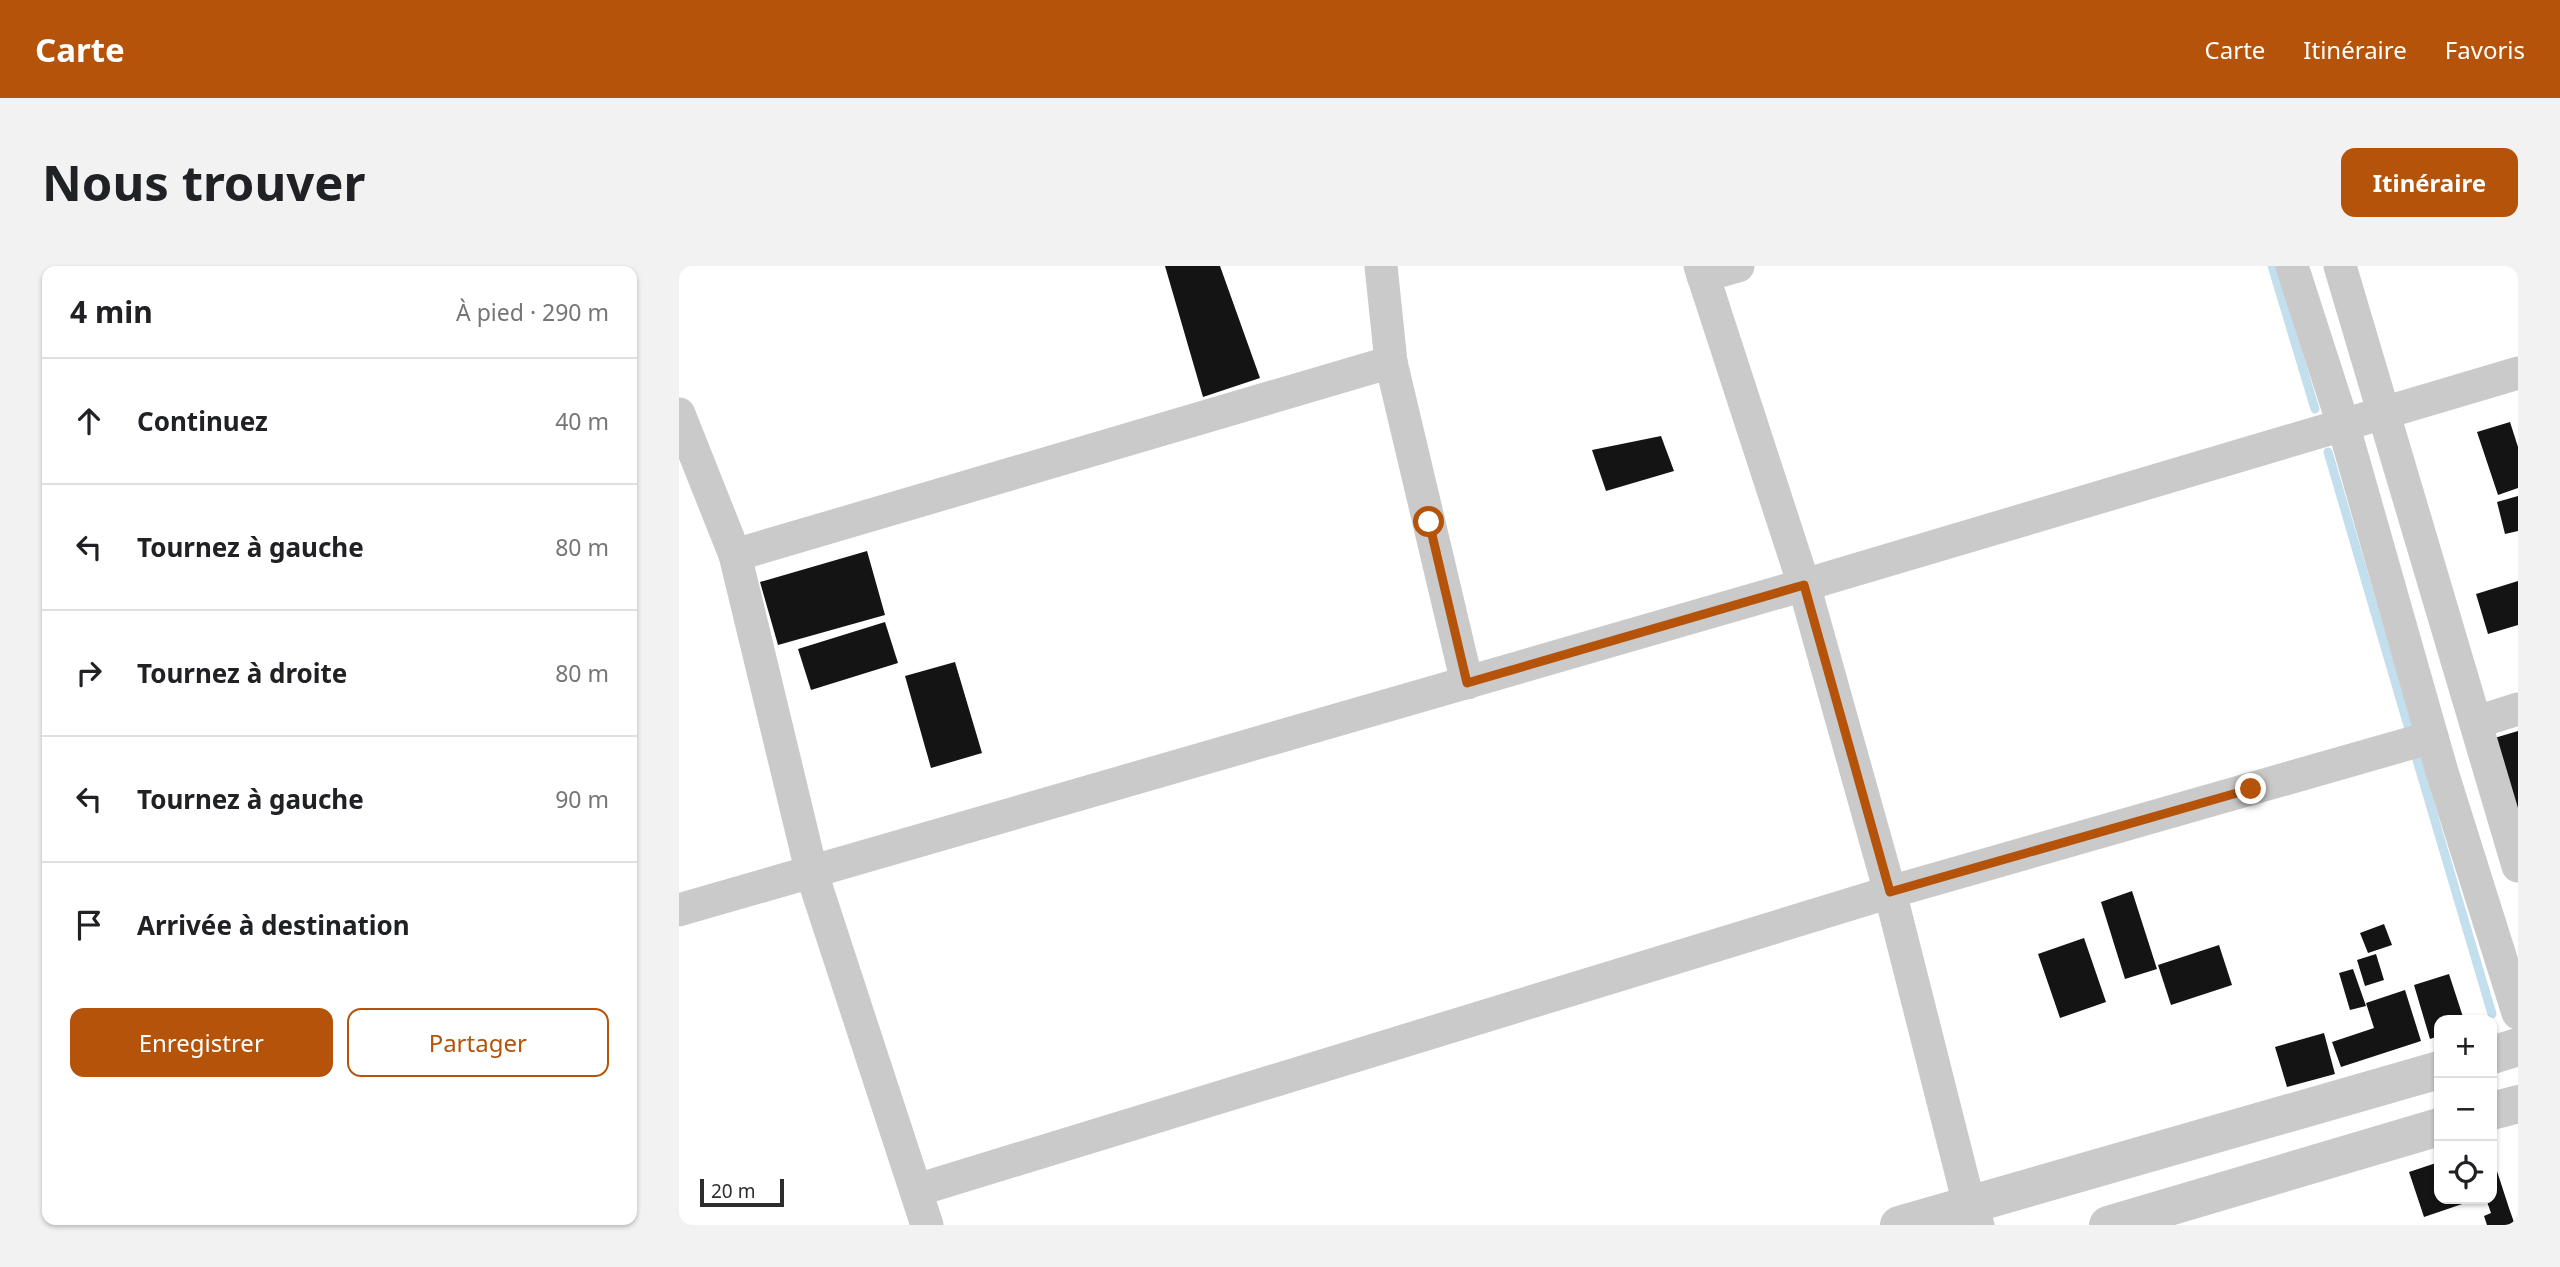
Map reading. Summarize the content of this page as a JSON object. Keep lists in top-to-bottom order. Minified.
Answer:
{"scale_bar":"20 m","page":{"header":"Carte","nav":["Carte","Itinéraire","Favoris"],"buttons":["Itinéraire",["Enregistrer","Partager"]],"title":"Nous trouver","heading":["4 min","À pied · 290 m"],"list":[["Continuez","40 m"],["Tournez à gauche","80 m"],["Tournez à droite","80 m"],["Tournez à gauche","90 m"],"Arrivée à destination"],"map_buttons":["+","−"],"scale":"20 m"}}
